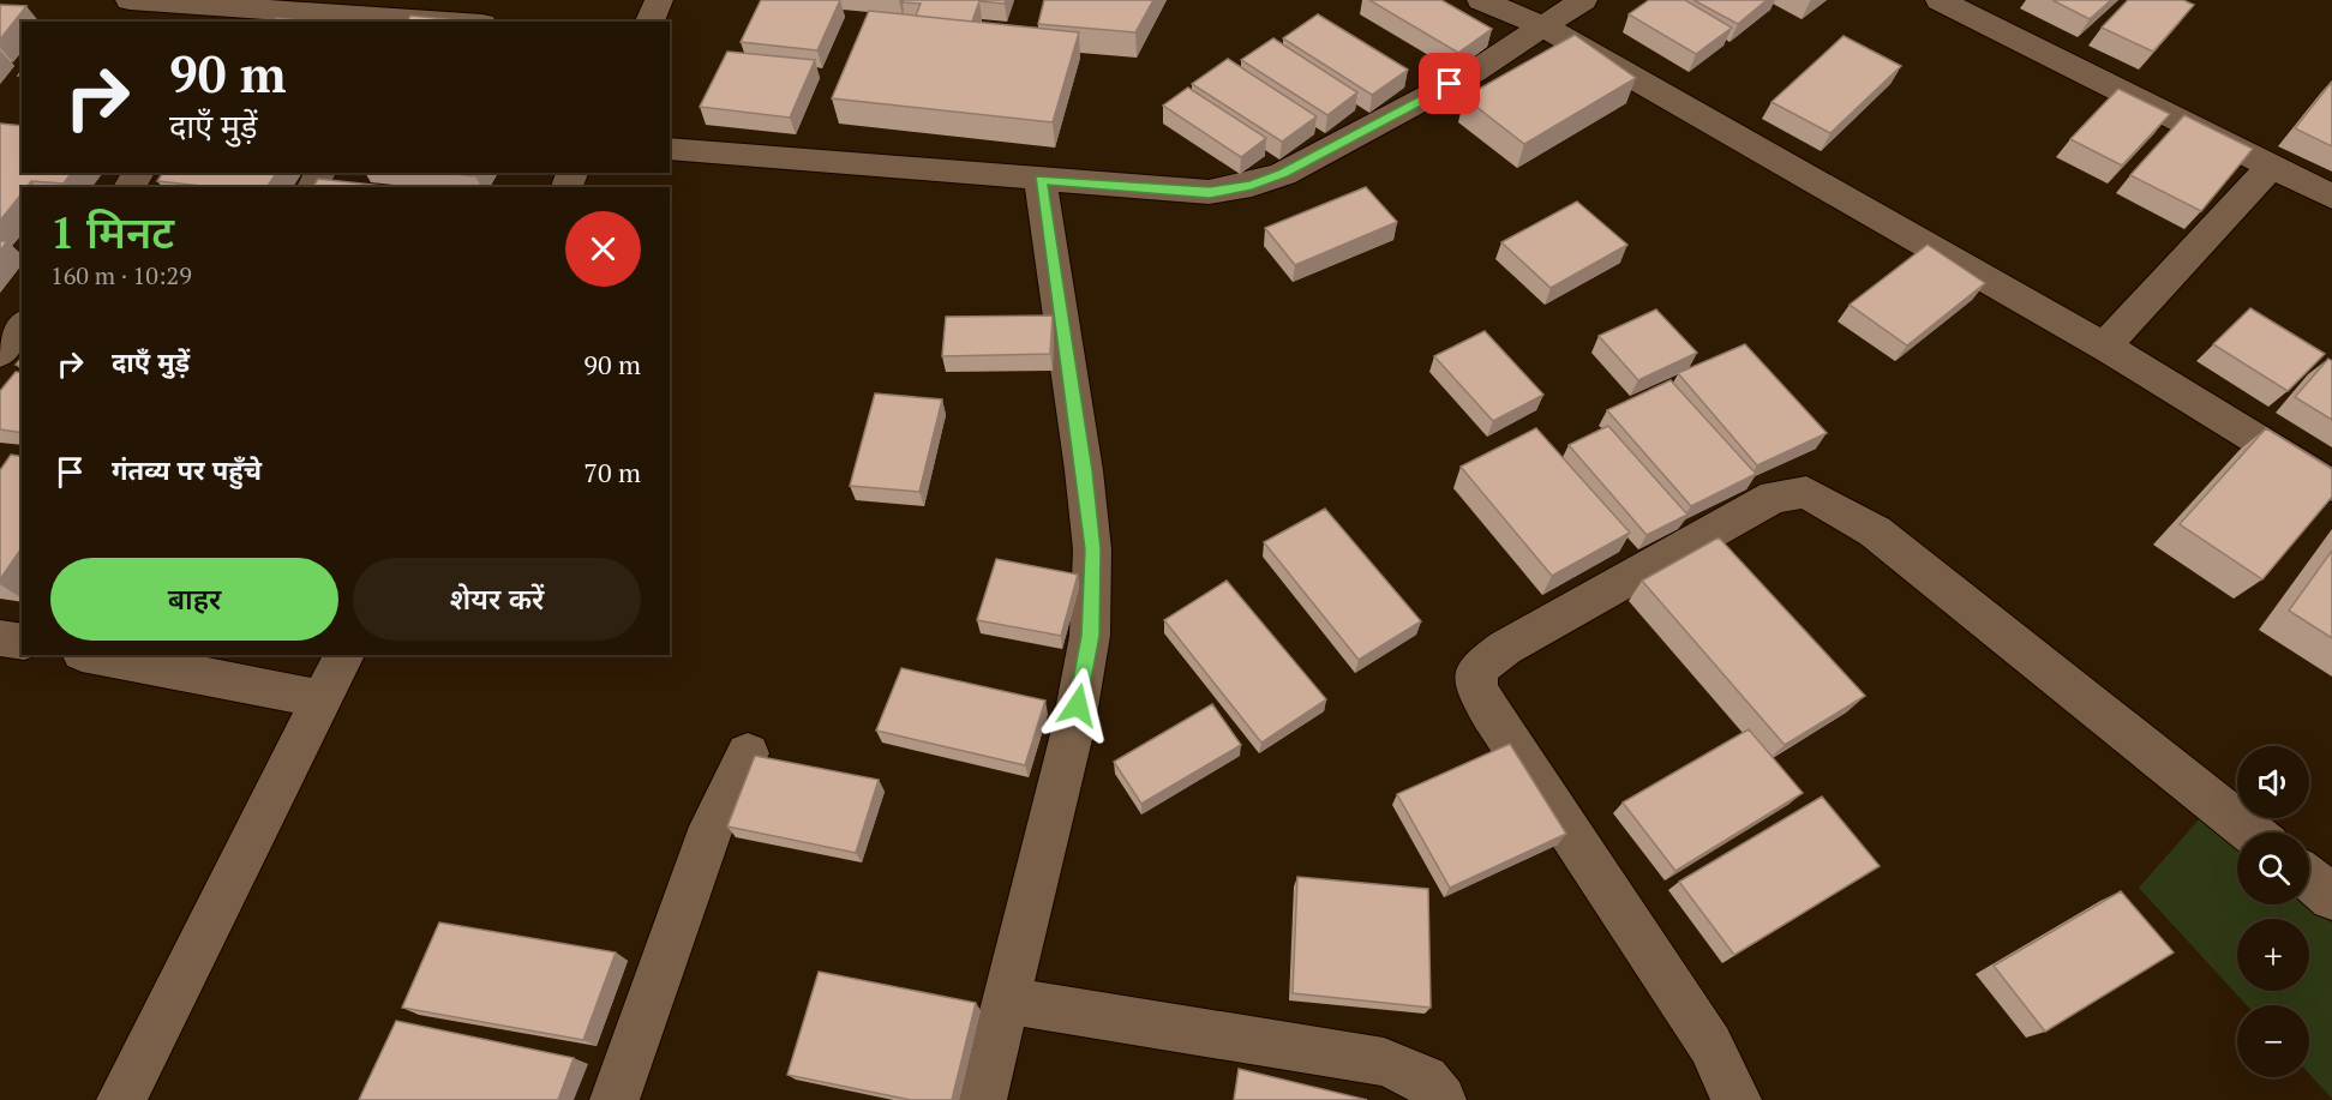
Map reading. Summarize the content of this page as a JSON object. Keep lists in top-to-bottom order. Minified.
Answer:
{"page":{"turn":["90 m","दाएँ मुड़ें"],"heading":["1 मिनट","160 m · 10:29"],"list":[{"name":"दाएँ मुड़ें","value":"90 m"},{"name":"गंतव्य पर पहुँचे","value":"70 m"}],"buttons":["बाहर","शेयर करें"],"map_buttons":["+","−"]}}
